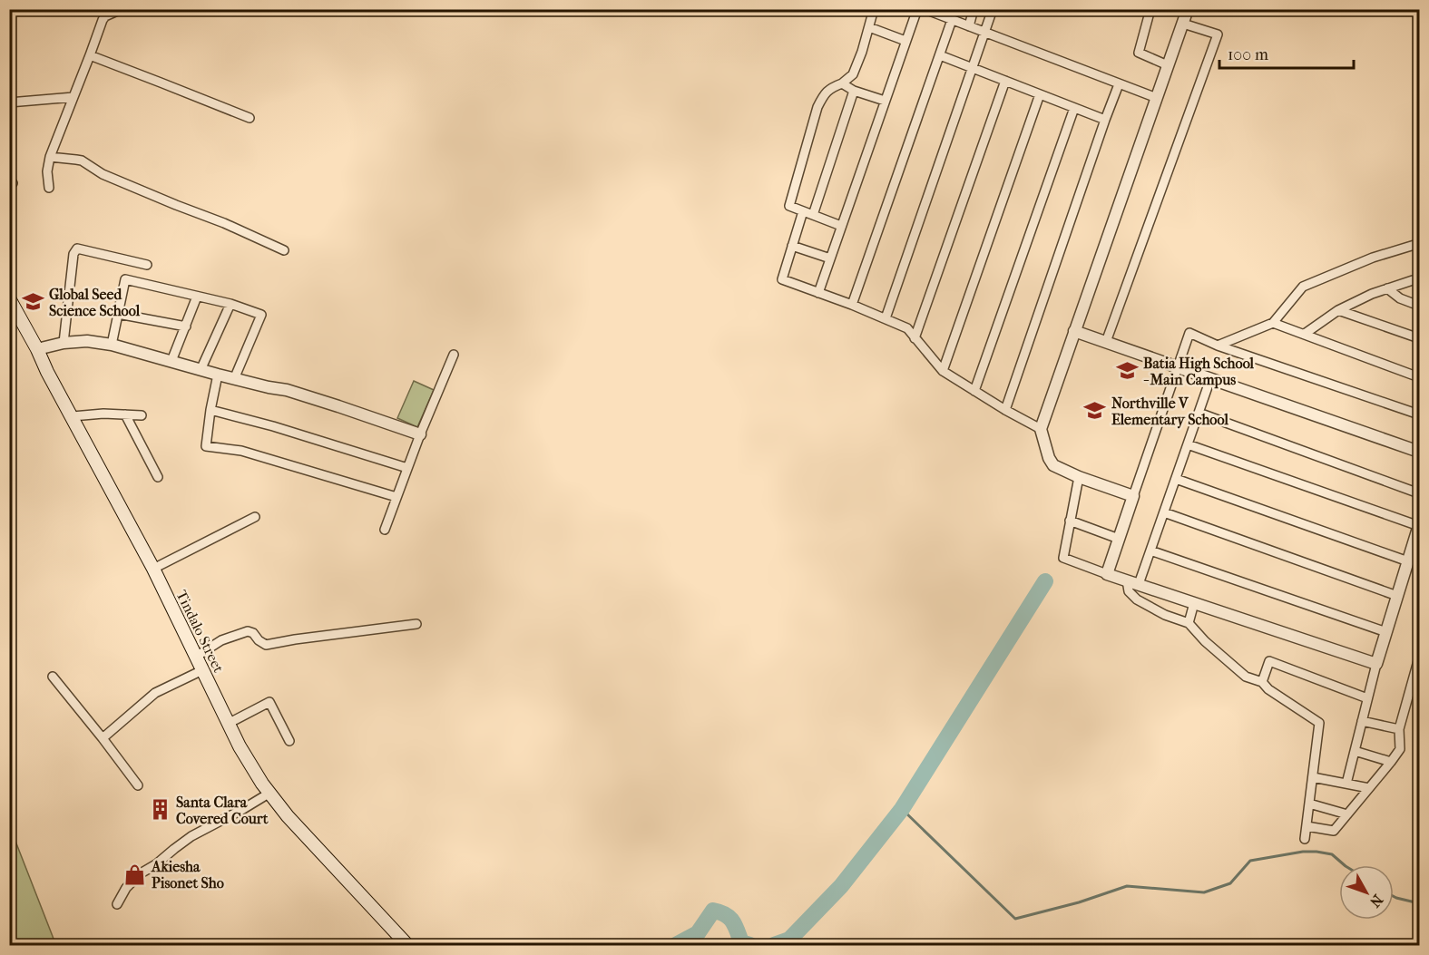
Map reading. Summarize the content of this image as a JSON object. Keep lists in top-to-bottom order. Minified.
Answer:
{"streets":{"main road":["Tindalo Street"]},"places":{"school or university":["Global Seed Science School","Batia High School - Main Campus","Northville V Elementary School"],"building":["Santa Clara Covered Court"],"shop":["Akiesha Pisonet Sho"]},"scale_bar":"100 m","north":"bottom right"}
